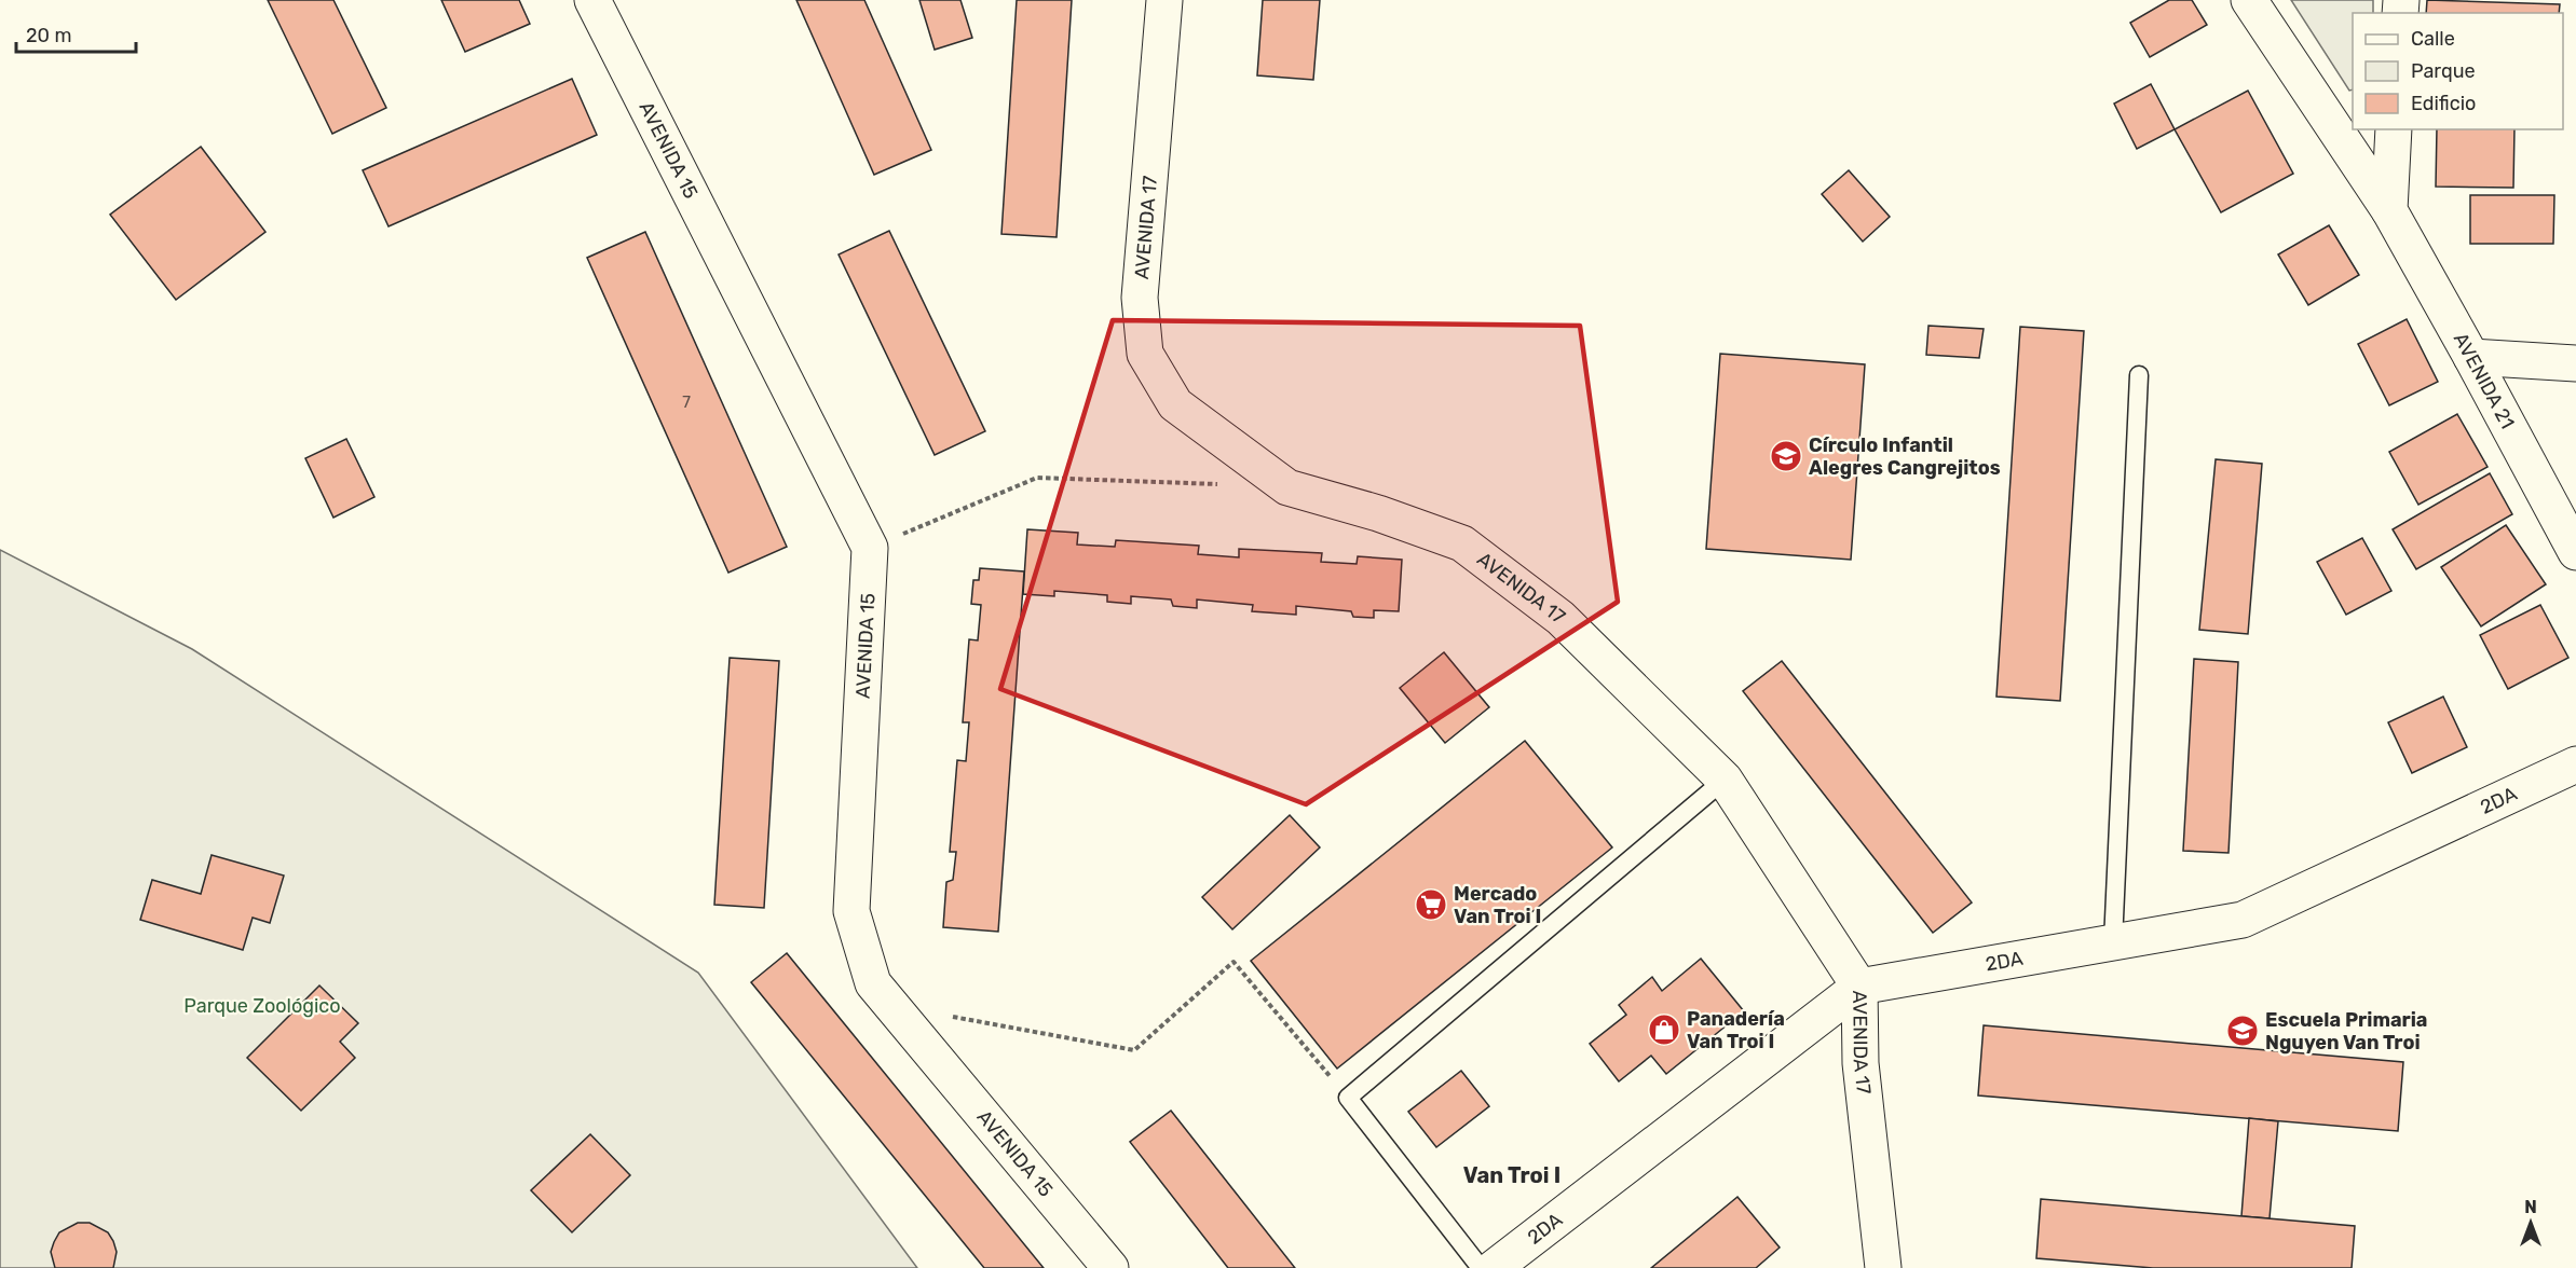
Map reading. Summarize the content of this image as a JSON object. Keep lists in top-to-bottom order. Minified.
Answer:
{"streets":{"street":["AVENIDA 15","AVENIDA 17","AVENIDA 21","2DA"]},"crossings":[["AVENIDA 17","2DA"]],"districts":["Van Troi I"],"parks":["Parque Zoológico"],"places":{"school or university":["Círculo Infantil Alegres Cangrejitos","Escuela Primaria Nguyen Van Troi"],"supermarket":["Mercado Van Troi I"],"shop":["Panadería Van Troi I"]},"house_numbers":["7"],"legend":["Calle","Parque","Edificio"],"scale_bar":"20 m","north":"top"}
